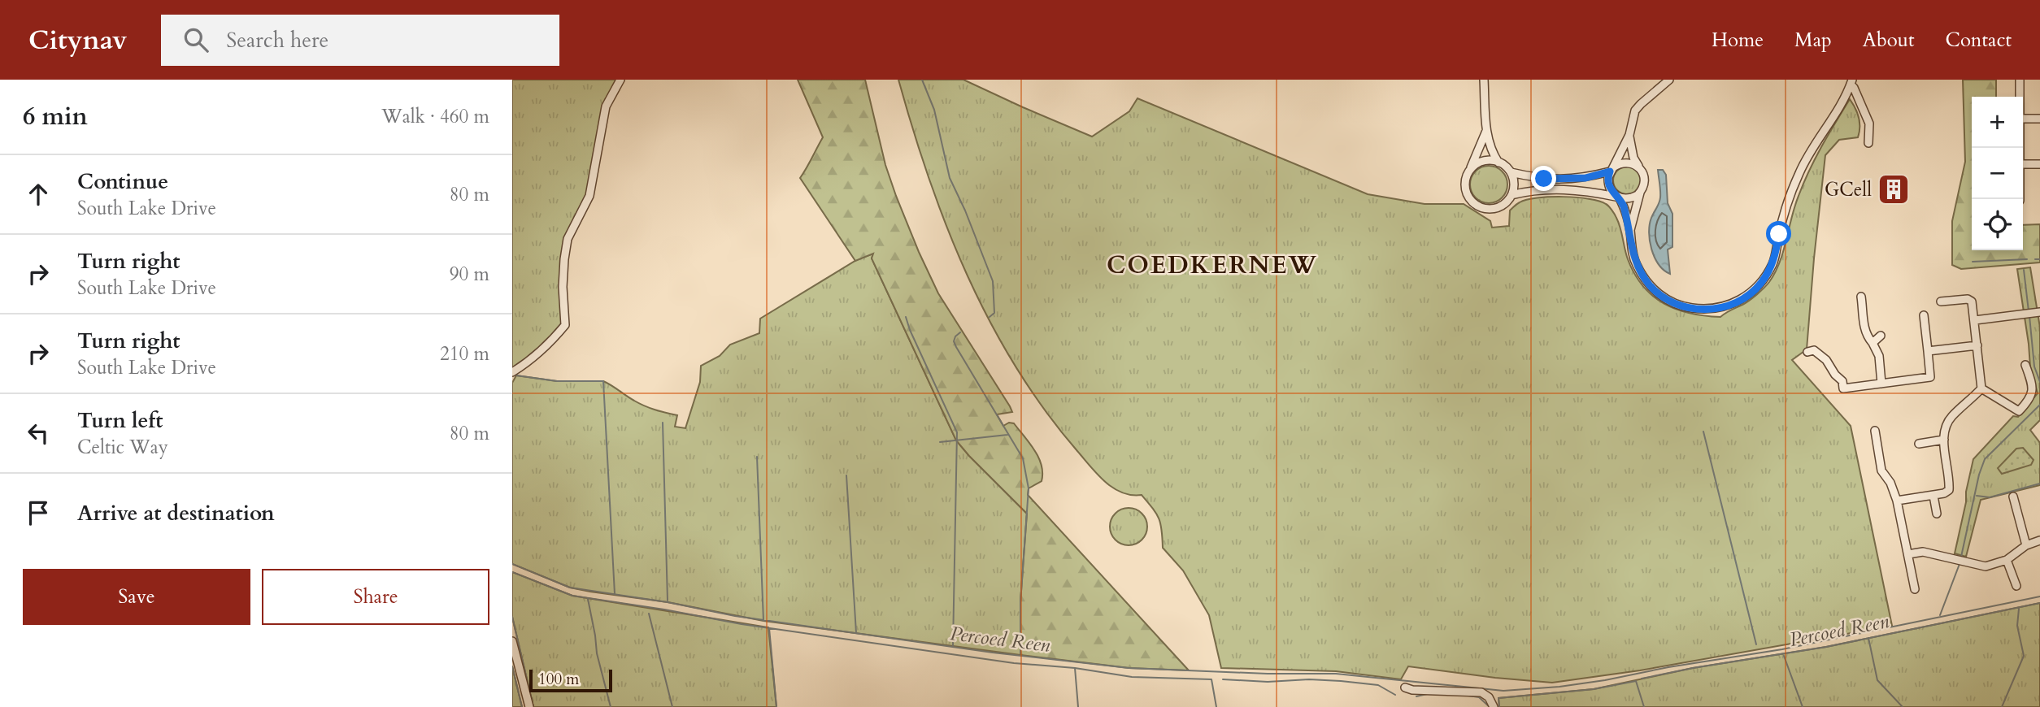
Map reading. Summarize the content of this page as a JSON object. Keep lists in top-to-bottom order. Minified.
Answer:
{"districts":["COEDKERNEW"],"water":["Percoed Reen"],"places":{"building":["GCell"]},"scale_bar":"100 m","page":{"header":"Citynav","search":"Search here","nav":["Home","Map","About","Contact"],"heading":["6 min","Walk · 460 m"],"map_buttons":["+","−"],"list":[["Continue","South Lake Drive","80 m"],["Turn right","South Lake Drive","90 m"],["Turn right","South Lake Drive","210 m"],["Turn left","Celtic Way","80 m"],"Arrive at destination"],"buttons":["Save","Share"],"scale":"100 m"}}
